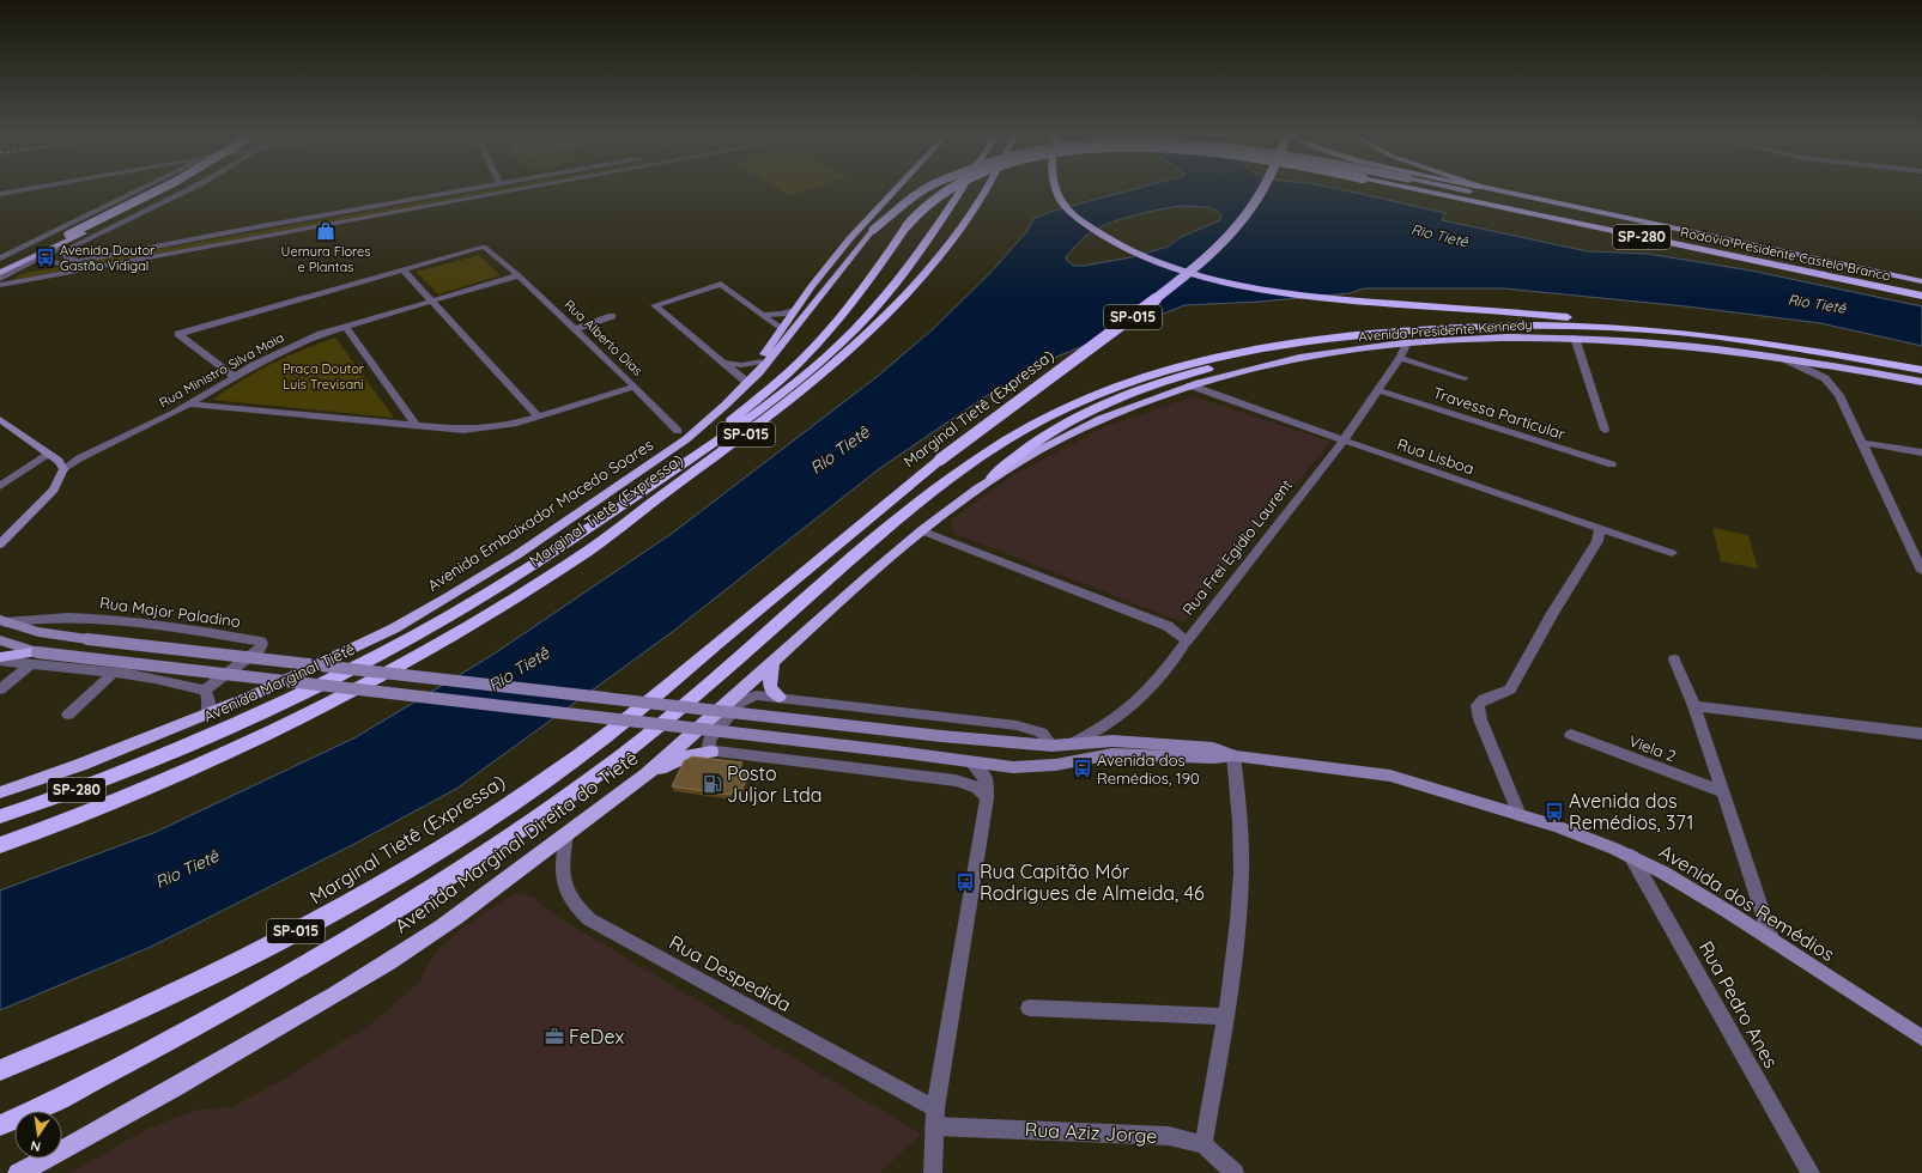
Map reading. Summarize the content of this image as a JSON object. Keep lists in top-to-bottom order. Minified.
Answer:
{"streets":{"highway":["SP-280","Rodovia Presidente Castelo Branco","SP-015","Avenida Presidente Kennedy","Marginal Tietê (Expressa)","Avenida Embaixador Macedo Soares","Avenida Marginal Tietê","Avenida Marginal Direita do Tietê"],"main road":["Avenida dos Remédios"],"street":["Rua Alberto Dias","Rua Ministro Silva Maia","Travessa Particular","Rua Lisboa","Rua Frei Egidio Laurent","Rua Major Paladino","Viela 2","Rua Despedida","Rua Pedro Anes","Rua Aziz Jorge"]},"crossings":[["SP-280","Avenida Marginal Tietê"],["Rodovia Presidente Castelo Branco","SP-015"],["SP-015","Avenida Marginal Tietê"],["Avenida Presidente Kennedy","Rua Lisboa"],["Avenida Presidente Kennedy","Rua Frei Egidio Laurent"],["Avenida Presidente Kennedy","Avenida Marginal Direita do Tietê"],["Rua Alberto Dias","Rua Ministro Silva Maia"],["Travessa Particular","Rua Frei Egidio Laurent"],["Rua Lisboa","Rua Frei Egidio Laurent"],["Rua Frei Egidio Laurent","Avenida dos Remédios"],["Rua Major Paladino","Avenida dos Remédios"],["Avenida Marginal Direita do Tietê","Rua Despedida"],["Avenida dos Remédios","Rua Pedro Anes"],["Rua Despedida","Rua Aziz Jorge"]],"water":["Rio Tietê"],"parks":["Praça Doutor Luis Trevisani"],"places":{"shop":["Uemura Flores e Plantas"],"bus stop":["Avenida Doutor Gastão Vidigal","Avenida dos Remédios, 190","Avenida dos Remédios, 371","Rua Capitão Mór Rodrigues de Almeida, 46"],"fuel station":["Posto Juljor Ltda"],"office":["FeDex"]},"north":"bottom"}
